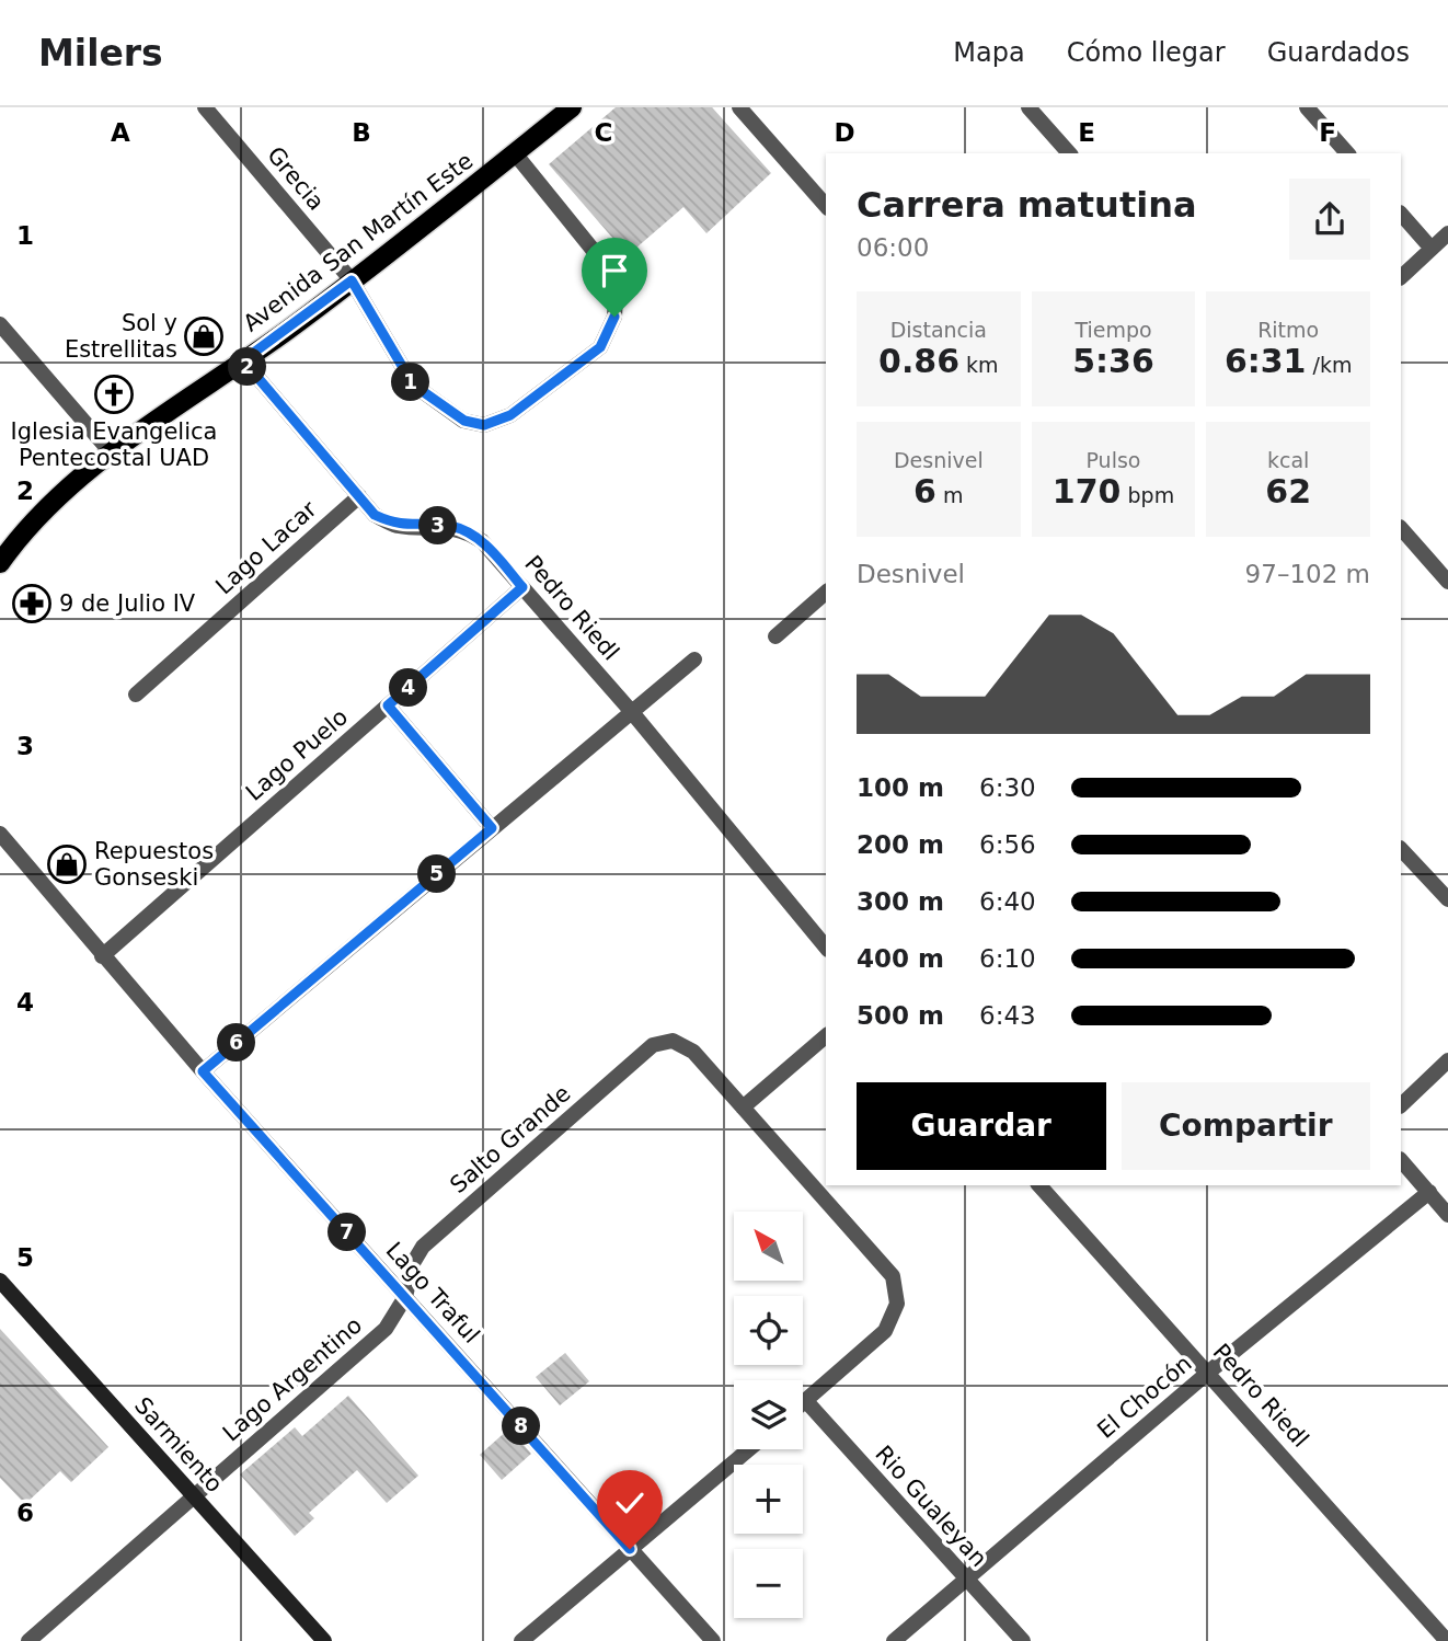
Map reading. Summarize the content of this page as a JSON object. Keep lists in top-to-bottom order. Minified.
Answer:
{"streets":{"main road":["Avenida San Martín Este","Sarmiento"],"street":["Grecia","Lago Lacar","Pedro Riedl","Lago Puelo","Salto Grande","Lago Traful","Lago Argentino","El Chocón","Rio Gualeyan"]},"crossings":[["Grecia","Avenida San Martín Este"],["Avenida San Martín Este","Pedro Riedl"],["Lago Lacar","Pedro Riedl"],["Pedro Riedl","Lago Puelo"],["Pedro Riedl","El Chocón"],["Lago Puelo","Lago Traful"],["Salto Grande","Lago Traful"],["Salto Grande","Lago Argentino"],["Lago Traful","Lago Argentino"],["Lago Argentino","Sarmiento"],["El Chocón","Rio Gualeyan"]],"places":{"shop":["Sol y Estrellitas","Repuestos Gonseski"],"church":["Iglesia Evangelica Pentecostal UAD"],"pharmacy":["9 de Julio IV"]},"north":"top left","page":{"header":"Milers","nav":["Mapa","Cómo llegar","Guardados"],"heading":["Carrera matutina","06:00"],"stats":[["Distancia","0.86 km"],["Tiempo","5:36"],["Ritmo","6:31 /km"],["Desnivel","6 m"],["Pulso","170 bpm"],["kcal","62"]],"pins":["2","1","3","4","5","6","7","8"],"chart":["Desnivel","97–102 m"],"list":[{"name":"100 m","note":"6:30"},{"name":"200 m","note":"6:56"},{"name":"300 m","note":"6:40"},{"name":"400 m","note":"6:10"},{"name":"500 m","note":"6:43"}],"buttons":["Guardar","Compartir"],"map_buttons":["+","−"]},"grid":{"columns":["A","B","C","D","E","F"],"rows":["1","2","3","4","5","6"]}}
